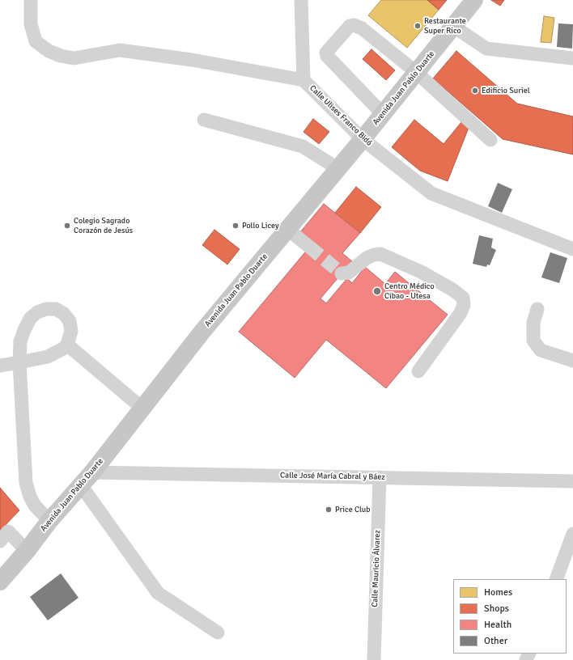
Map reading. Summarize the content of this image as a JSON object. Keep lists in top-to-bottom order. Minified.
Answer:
{"streets":{"main road":["Avenida Juan Pablo Duarte"],"street":["Calle Ulises Franco Bidó","Calle José María Cabral y Báez","Calle Mauricio Álvarez"]},"crossings":[["Avenida Juan Pablo Duarte","Calle Ulises Franco Bidó"],["Avenida Juan Pablo Duarte","Calle José María Cabral y Báez"],["Calle José María Cabral y Báez","Calle Mauricio Álvarez"]],"places":["Restaurante Super Rico","Edificio Suriel","Colegio Sagrado Corazón de Jesús","Pollo Licey","Centro Médico Cibao - Utesa","Price Club"],"legend":["Homes","Shops","Health","Other"]}
